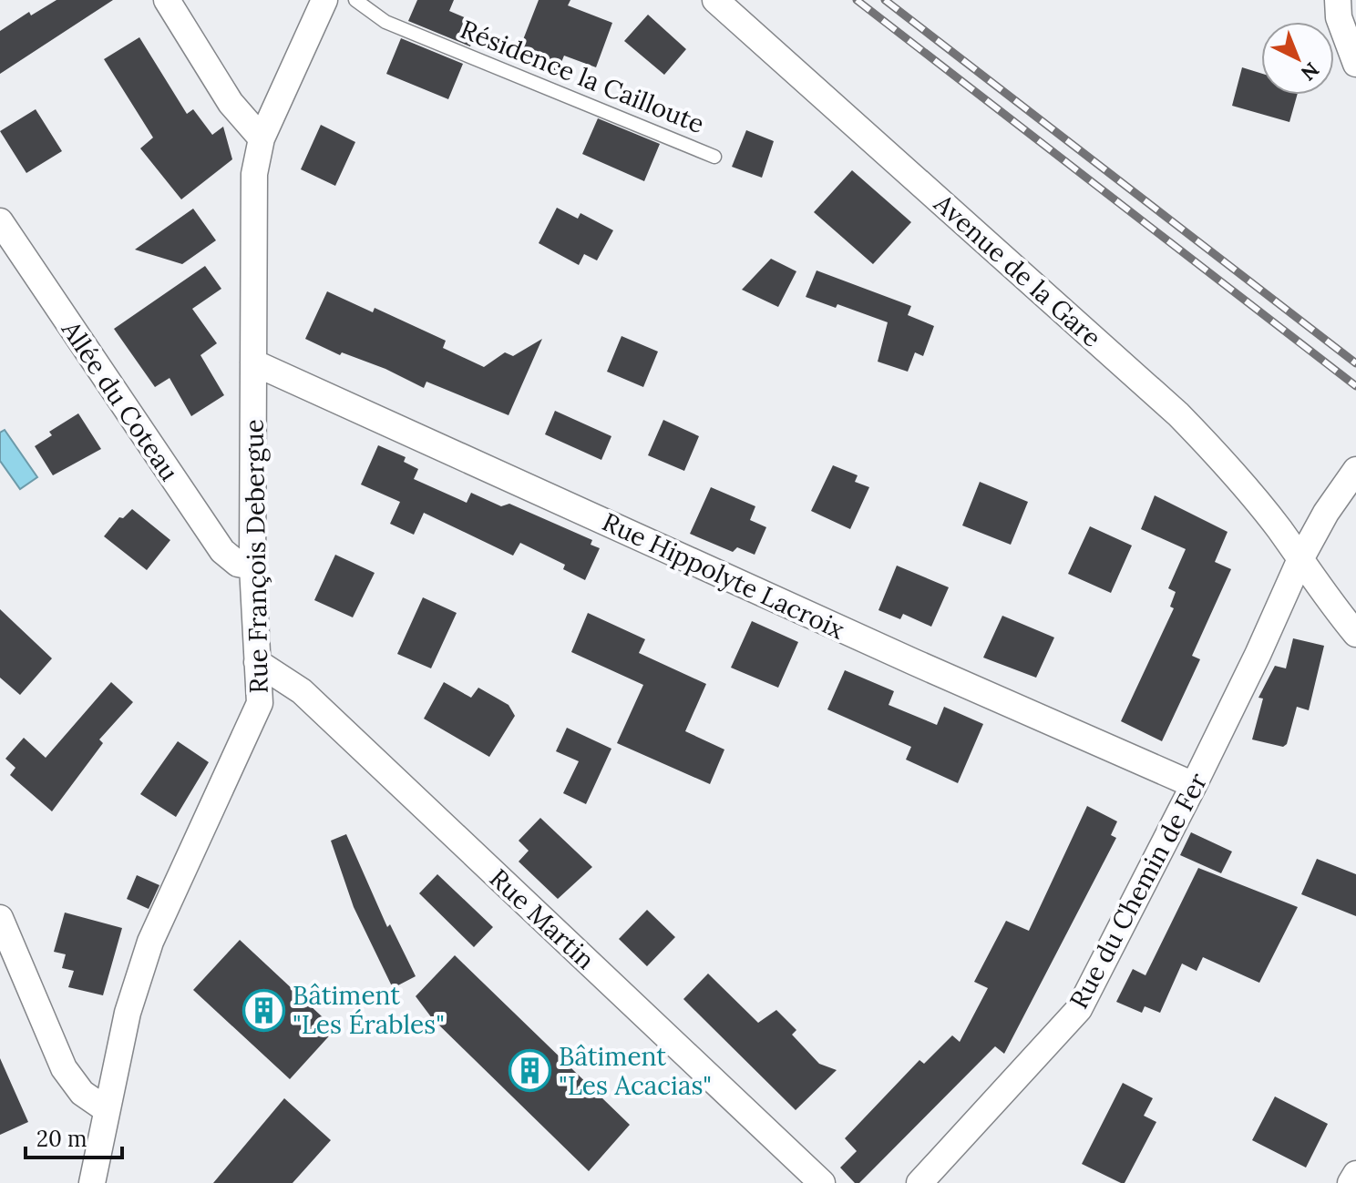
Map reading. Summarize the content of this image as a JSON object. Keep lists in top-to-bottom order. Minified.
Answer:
{"streets":{"street":["Avenue de la Gare","Allée du Coteau","Rue François Debergue","Rue Hippolyte Lacroix","Rue du Chemin de Fer","Rue Martin"],"lane":["Résidence la Cailloute"]},"crossings":[["Avenue de la Gare","Rue du Chemin de Fer"],["Allée du Coteau","Rue François Debergue"],["Rue François Debergue","Rue Hippolyte Lacroix"],["Rue François Debergue","Rue Martin"],["Rue Hippolyte Lacroix","Rue du Chemin de Fer"]],"places":{"building":["Bâtiment \"Les Érables\"","Bâtiment \"Les Acacias\""]},"scale_bar":"20 m","north":"bottom right"}
